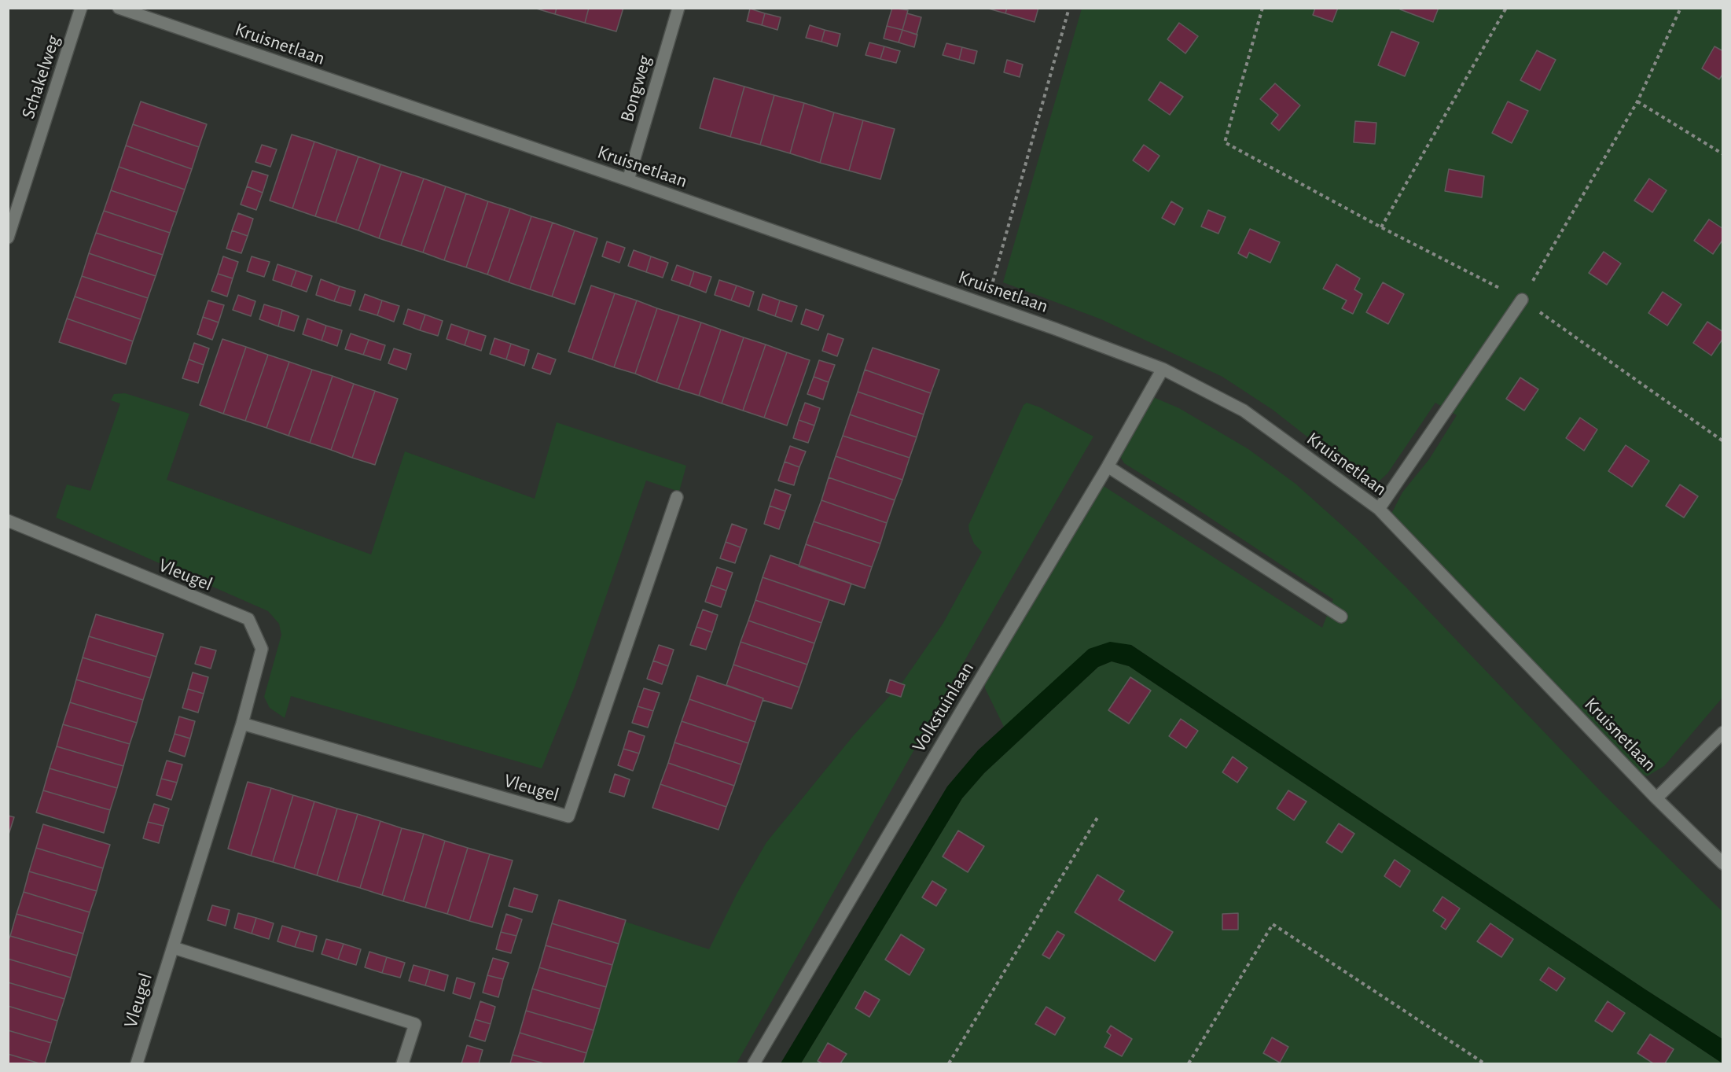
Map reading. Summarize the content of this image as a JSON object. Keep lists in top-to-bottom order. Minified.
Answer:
{"streets":{"street":["Kruisnetlaan","Schakelweg","Bongweg","Vleugel","Volkstuinlaan"]},"crossings":[["Kruisnetlaan","Bongweg"],["Kruisnetlaan","Volkstuinlaan"]]}
